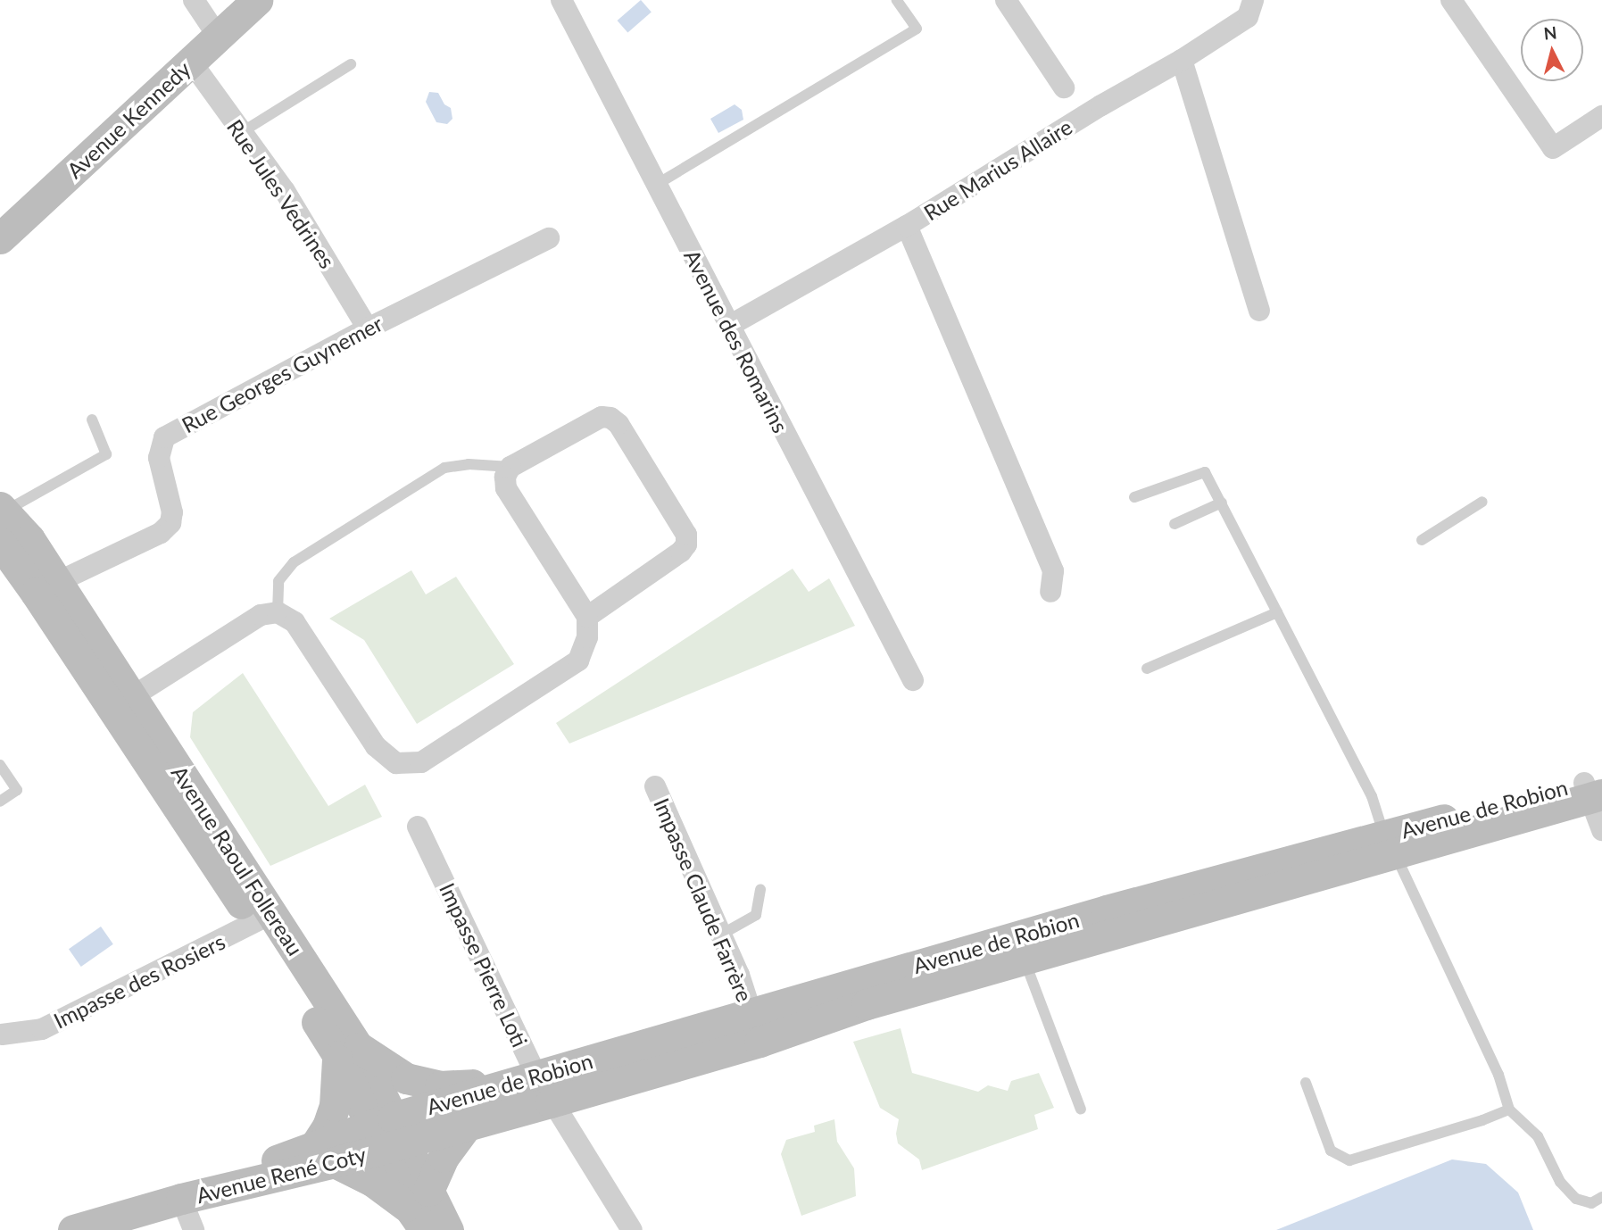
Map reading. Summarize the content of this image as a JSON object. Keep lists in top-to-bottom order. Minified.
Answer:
{"streets":{"main road":["Avenue Kennedy","Avenue de Robion","Avenue Raoul Follereau","Avenue René Coty"],"street":["Rue Marius Allaire","Rue Jules Vedrines","Avenue des Romarins","Rue Georges Guynemer","Impasse Claude Farrère","Impasse Pierre Loti","Impasse des Rosiers"]},"crossings":[["Avenue Kennedy","Rue Jules Vedrines"],["Rue Marius Allaire","Avenue des Romarins"],["Rue Jules Vedrines","Rue Georges Guynemer"],["Rue Georges Guynemer","Avenue Raoul Follereau"],["Avenue de Robion","Avenue Raoul Follereau"],["Avenue de Robion","Impasse Claude Farrère"],["Avenue de Robion","Impasse Pierre Loti"],["Avenue de Robion","Avenue René Coty"],["Avenue Raoul Follereau","Impasse des Rosiers"],["Avenue Raoul Follereau","Avenue René Coty"]],"north":"top"}
